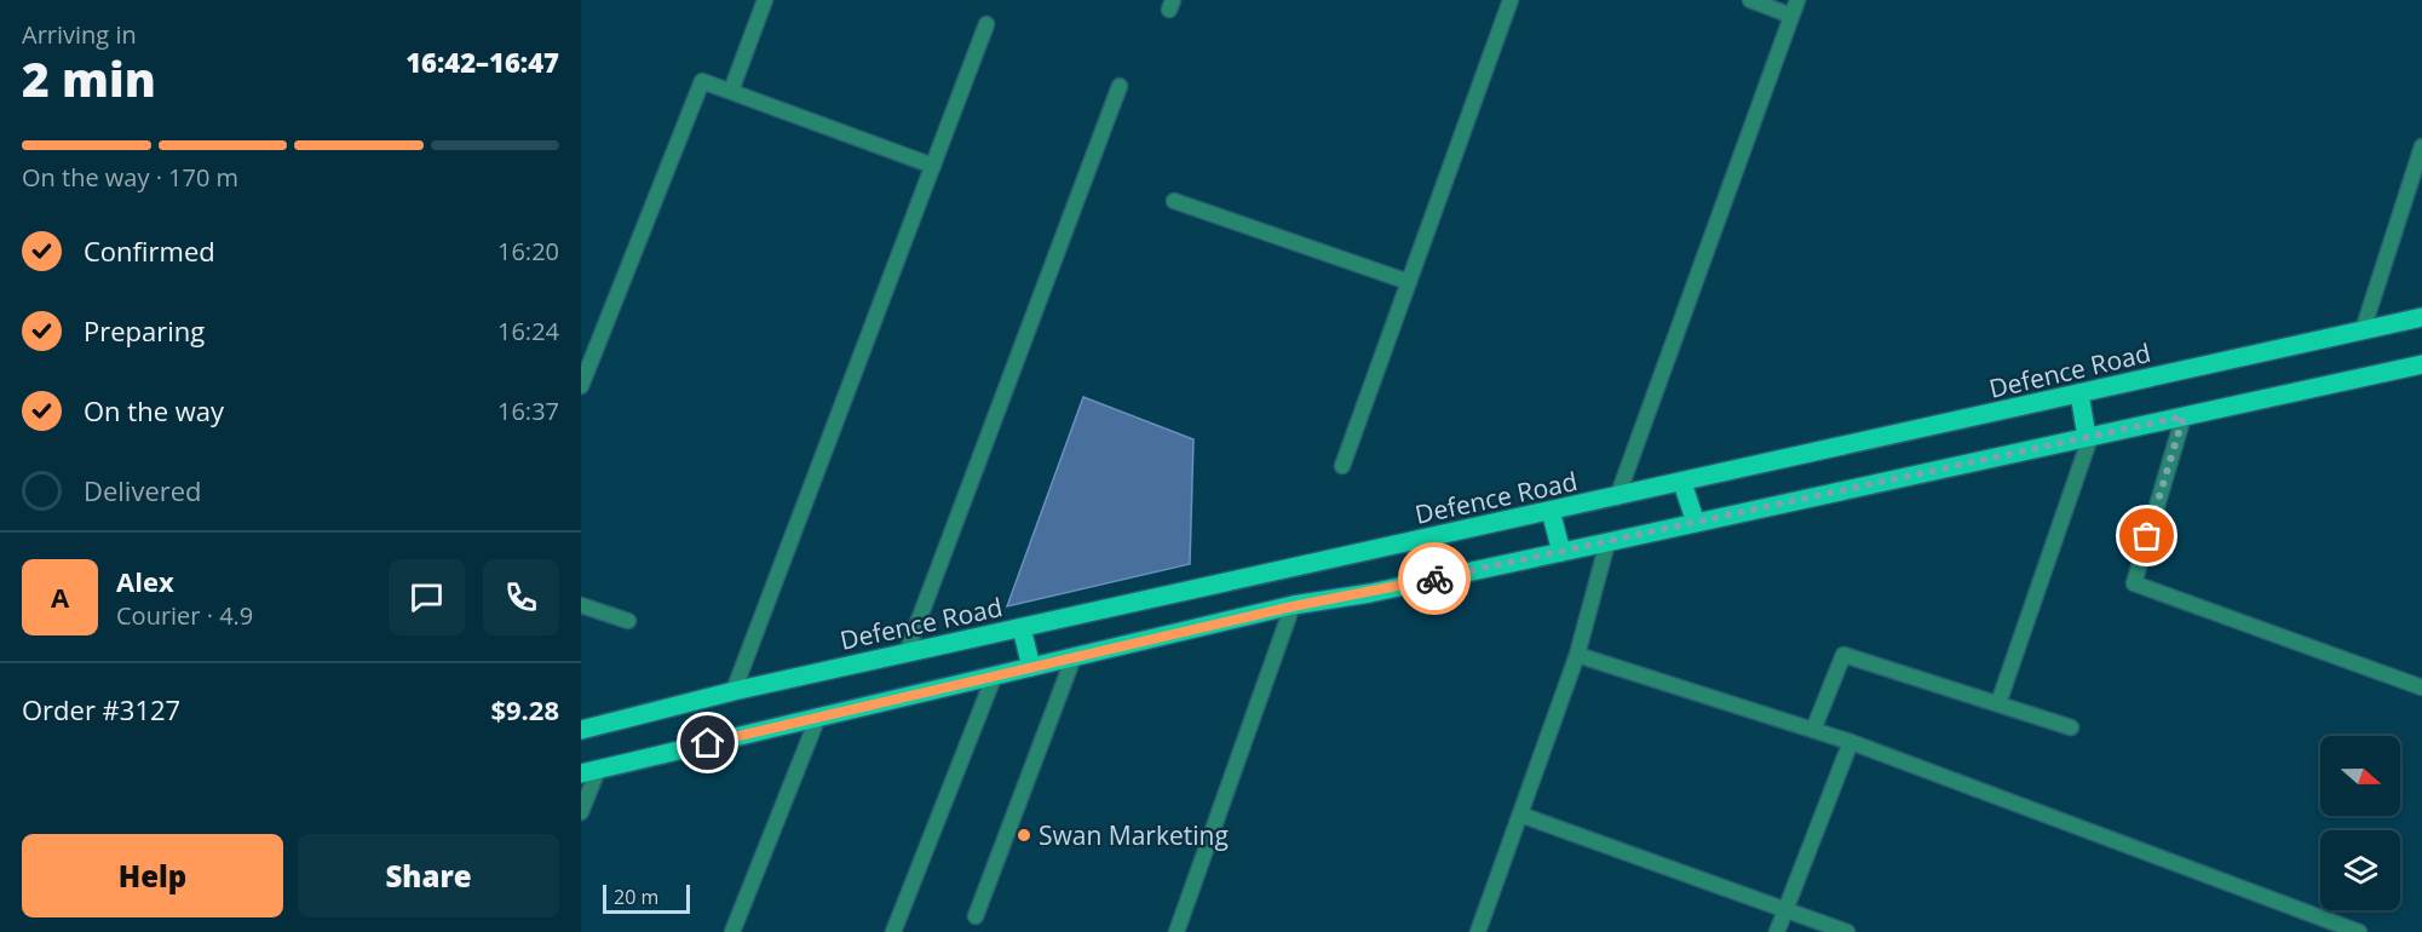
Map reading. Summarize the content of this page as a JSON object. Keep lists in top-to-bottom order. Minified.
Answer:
{"streets":{"main road":["Defence Road"]},"places":["Swan Marketing"],"scale_bar":"20 m","north":"right","page":{"heading":["2 min","Arriving in","16:42–16:47"],"panel":["Alex","Courier · 4.9","Order #3127","$9.28"],"bar":"On the way · 170 m","list":[["Confirmed","16:20"],["Preparing","16:24"],["On the way","16:37"],"Delivered"],"round":"A","buttons":["Help","Share"],"scale":"20 m"}}
